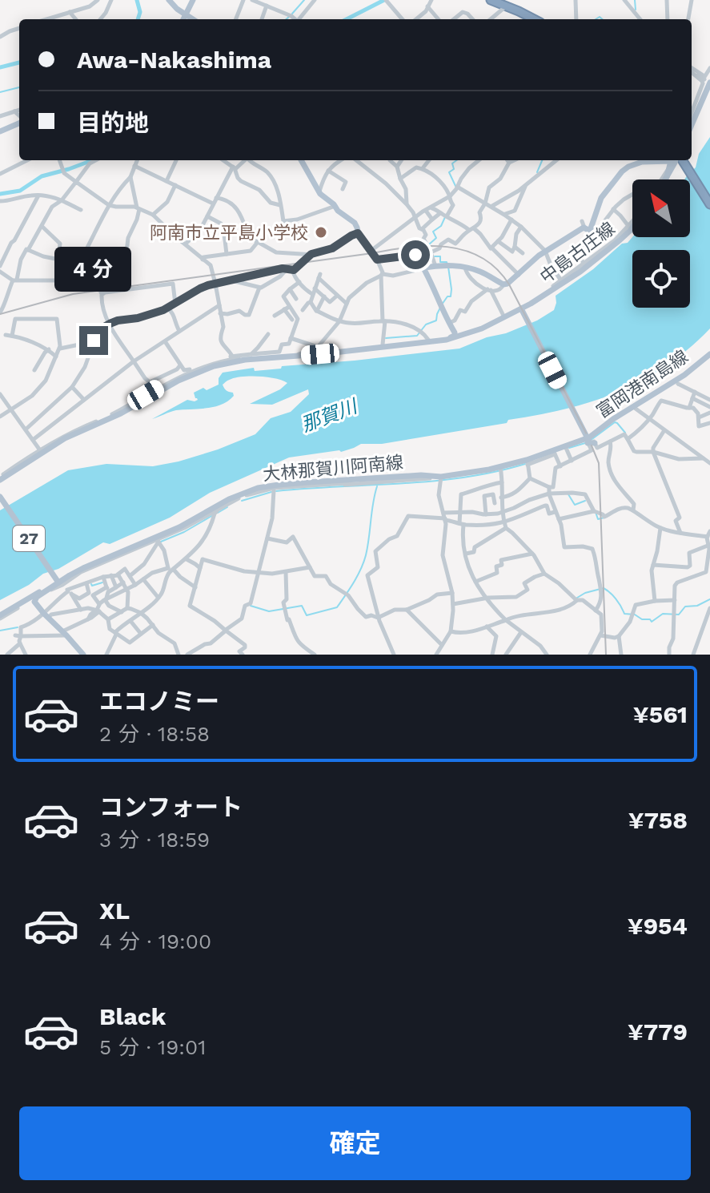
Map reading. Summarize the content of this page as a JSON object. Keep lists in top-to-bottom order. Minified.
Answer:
{"streets":{"main road":["中島古庄線","富岡港南島線","大林那賀川阿南線","27"]},"crossings":[["富岡港南島線","大林那賀川阿南線"],["大林那賀川阿南線","27"]],"water":["那賀川"],"places":["阿南市立平島小学校"],"north":"top left","page":{"banner":["Awa-Nakashima","目的地"],"bubble":"4 分","list":[{"name":"エコノミー","note":"2 分 · 18:58","value":"¥561"},{"name":"コンフォート","note":"3 分 · 18:59","value":"¥758"},{"name":"XL","note":"4 分 · 19:00","value":"¥954"},{"name":"Black","note":"5 分 · 19:01","value":"¥779"}],"buttons":"確定"}}
